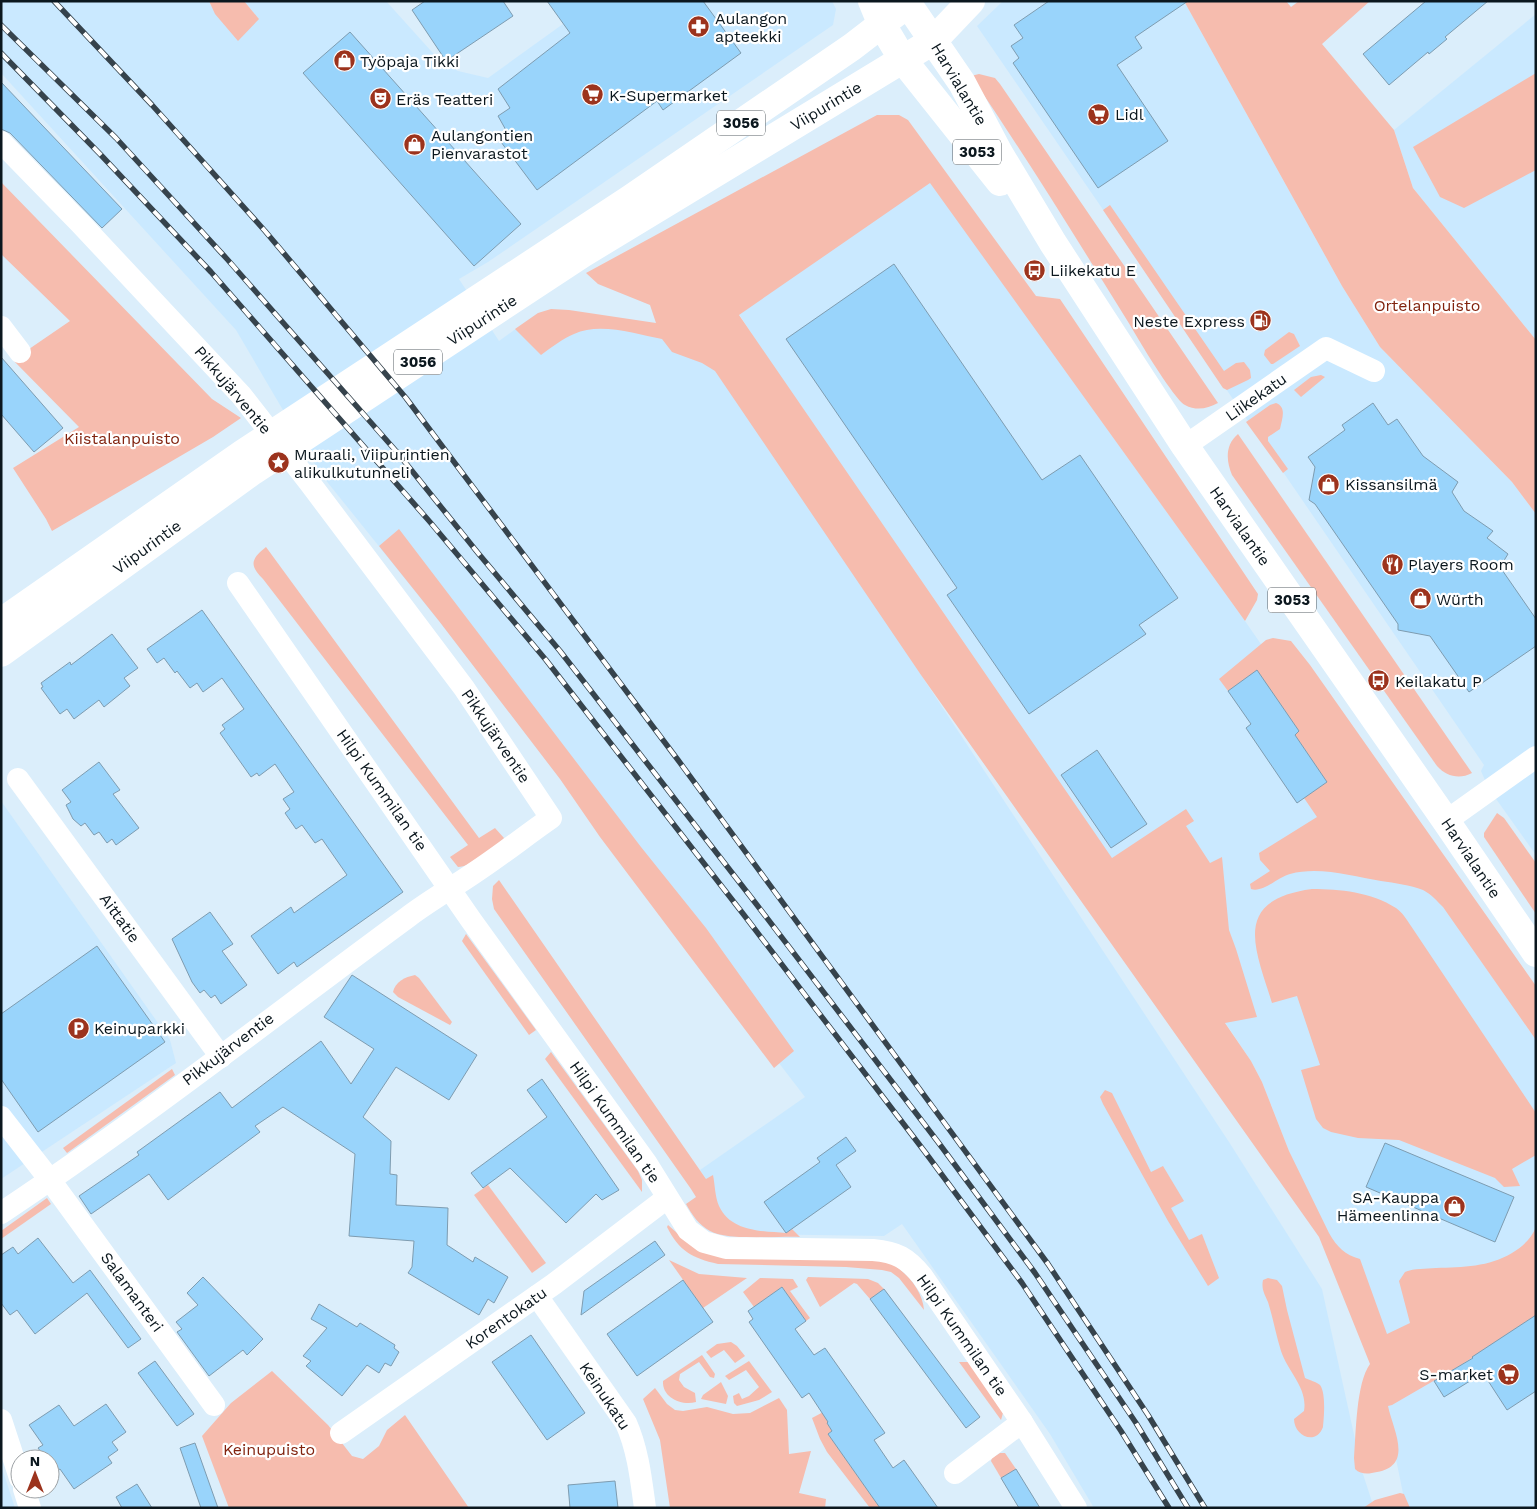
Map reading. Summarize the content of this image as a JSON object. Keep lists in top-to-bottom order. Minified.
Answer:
{"streets":{"main road":["Harvialantie","Viipurintie","3056","3053"],"street":["Pikkujärventie","Liikekatu","Hilpi Kummilan tie","Aittatie","Salamanteri","Korentokatu","Keinukatu"]},"crossings":[["Harvialantie","Viipurintie"],["Harvialantie","Liikekatu"],["Pikkujärventie","Hilpi Kummilan tie"],["Pikkujärventie","Aittatie"],["Pikkujärventie","Salamanteri"],["Hilpi Kummilan tie","Korentokatu"],["Korentokatu","Keinukatu"]],"parks":["Ortelanpuisto","Kiistalanpuisto","Keinupuisto"],"places":{"pharmacy":["Aulangon apteekki"],"shop":["Työpaja Tikki","Aulangontien Pienvarastot","Kissansilmä","Würth","SA-Kauppa Hämeenlinna"],"supermarket":["K-Supermarket","Lidl","S-market"],"theatre":["Eräs Teatteri"],"bus stop":["Liikekatu E","Keilakatu P"],"fuel station":["Neste Express"],"place":["Muraali, Viipurintien alikulkutunneli"],"restaurant":["Players Room"],"parking":["Keinuparkki"]},"north":"top"}
